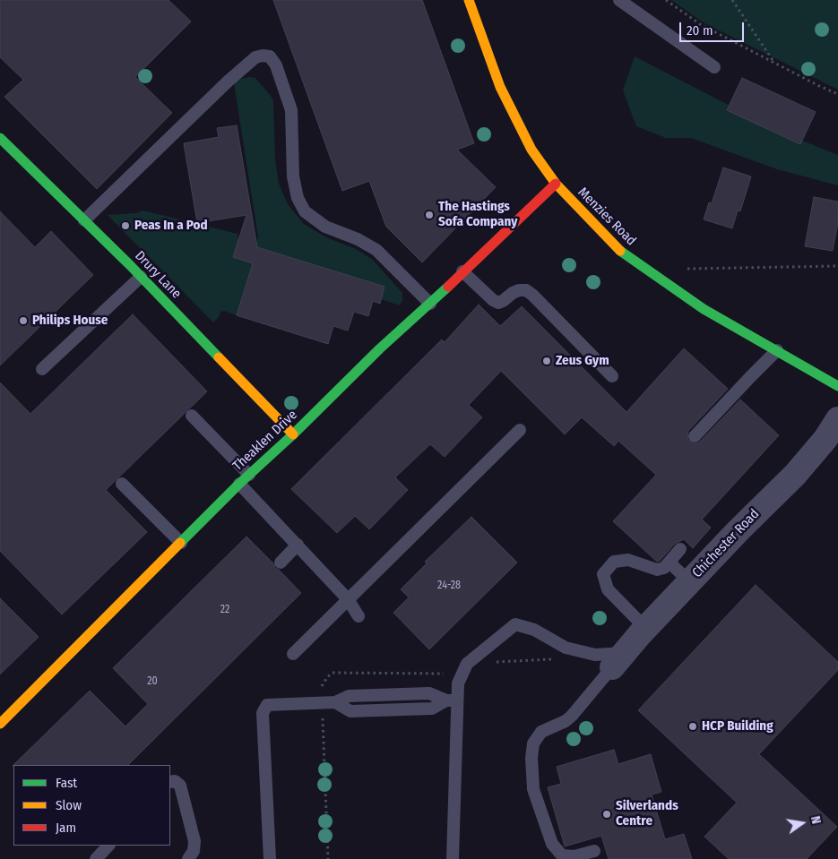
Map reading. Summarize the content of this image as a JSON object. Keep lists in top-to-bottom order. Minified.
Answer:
{"streets":{"street":["Menzies Road","Drury Lane","Theaklen Drive","Chichester Road"]},"crossings":[["Menzies Road","Theaklen Drive"],["Drury Lane","Theaklen Drive"]],"places":["The Hastings Sofa Company","Peas In a Pod","Philips House","Zeus Gym","HCP Building","Silverlands Centre"],"house_numbers":["24-28","22","20"],"legend":["Fast","Slow","Jam"],"scale_bar":"20 m","north":"right"}
